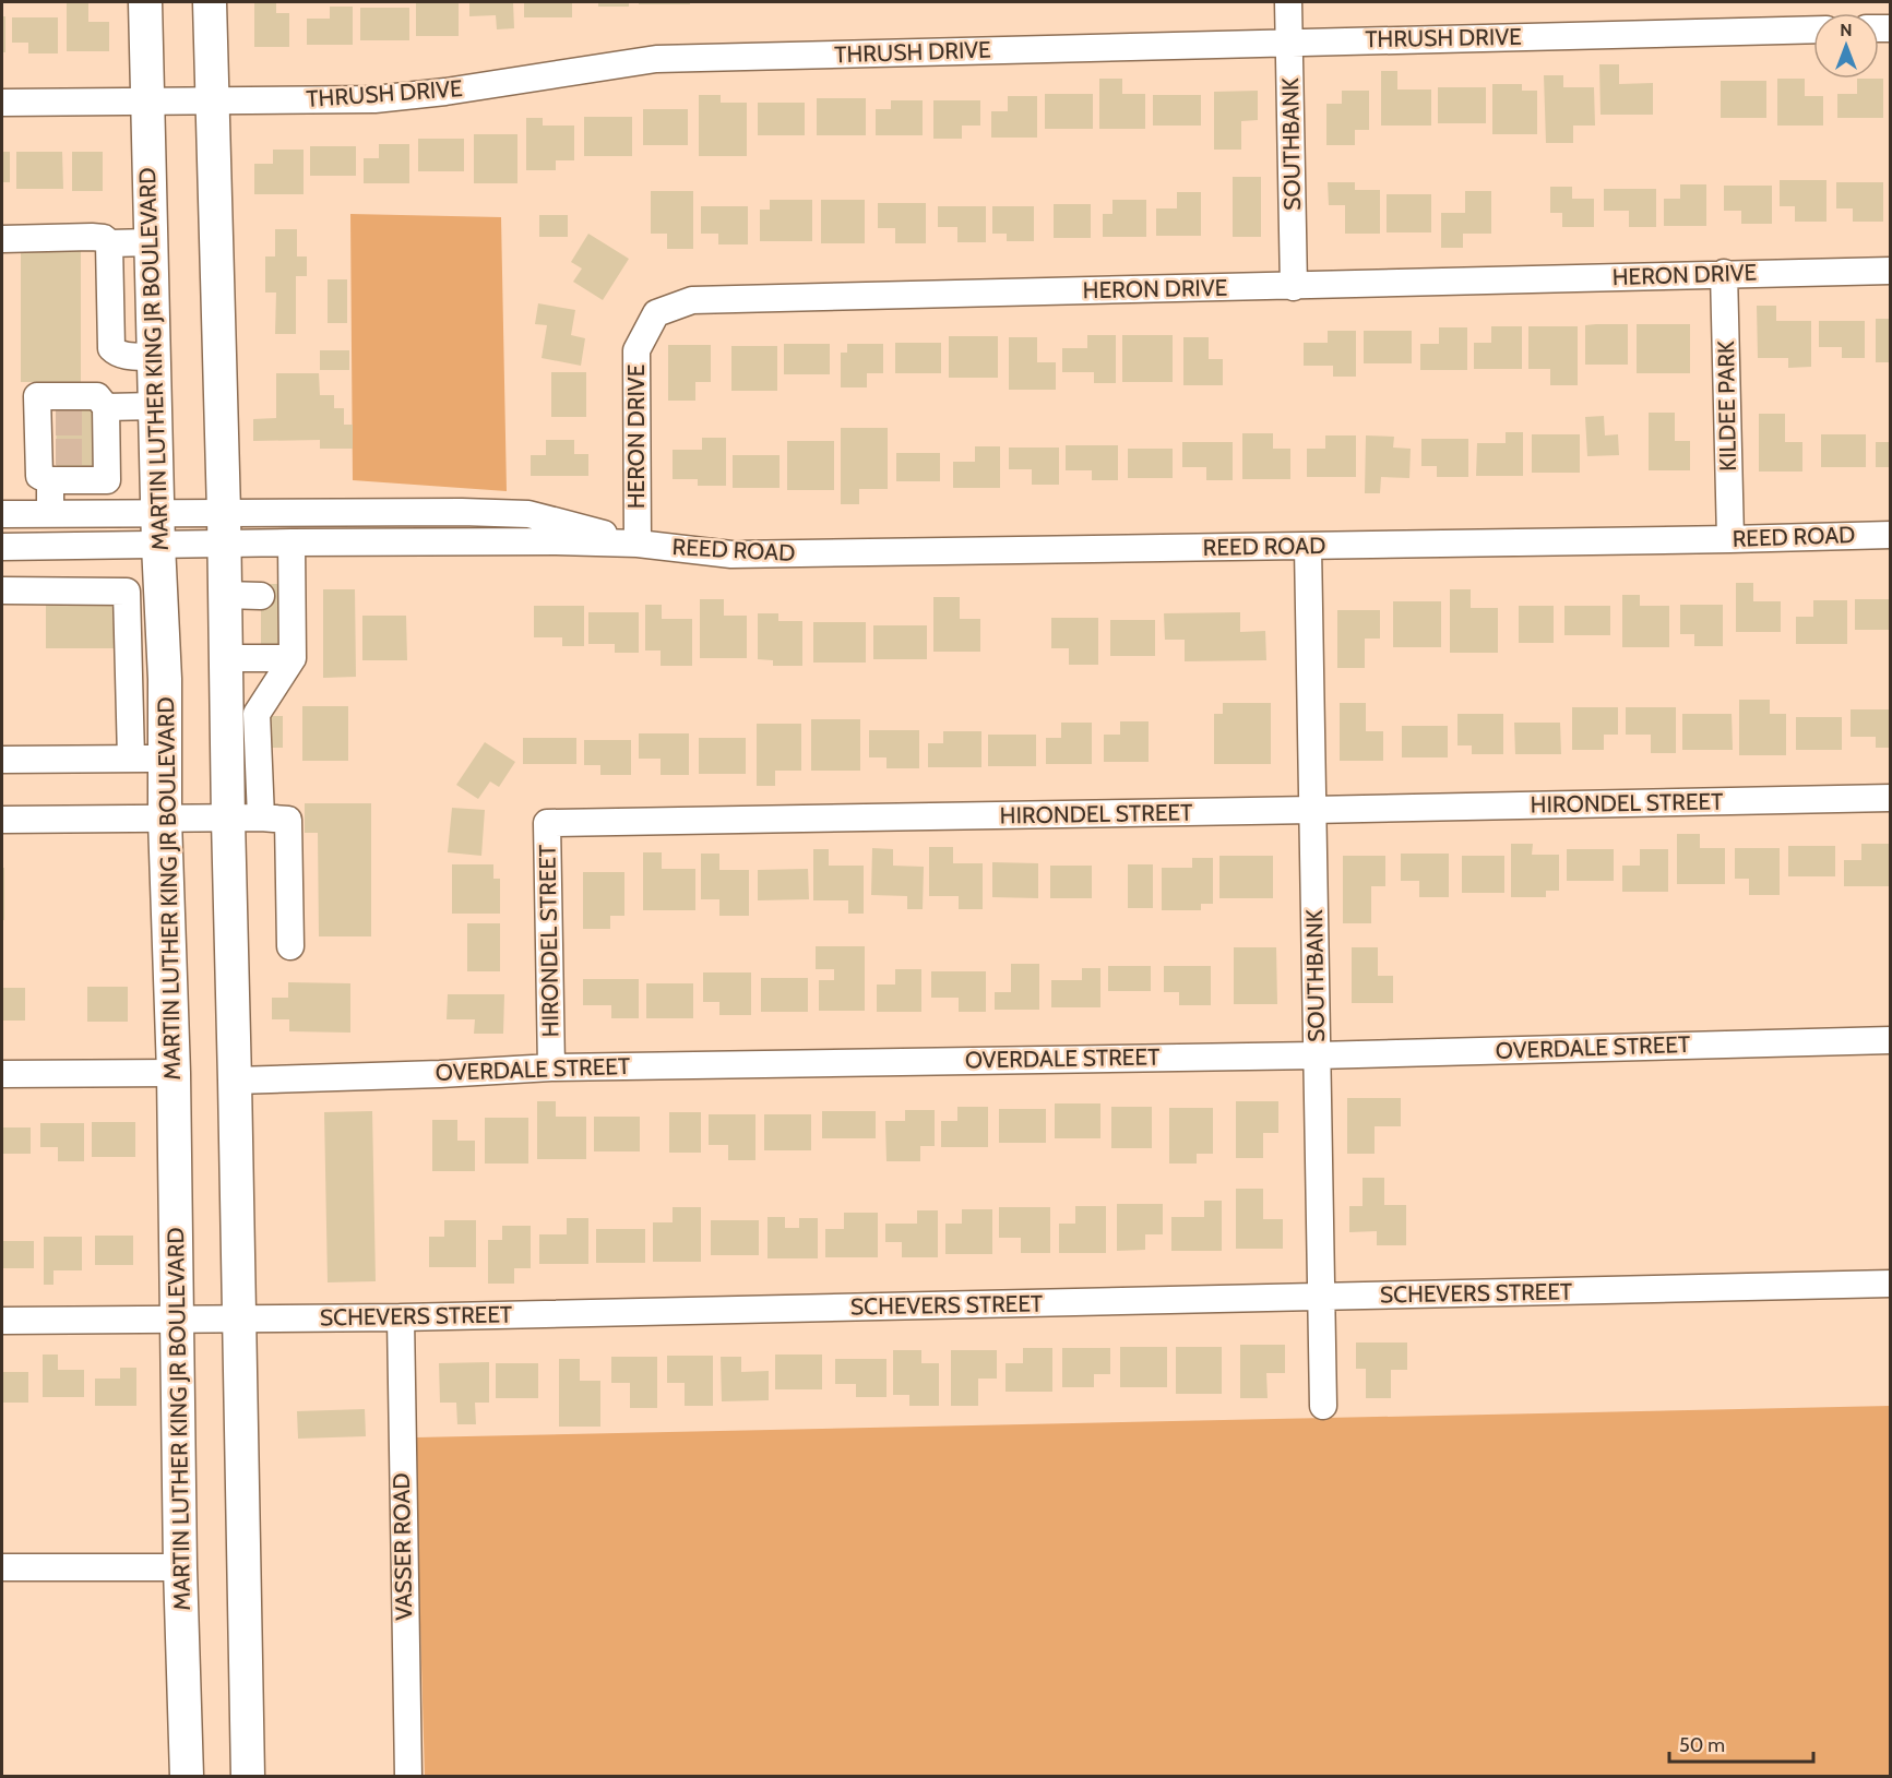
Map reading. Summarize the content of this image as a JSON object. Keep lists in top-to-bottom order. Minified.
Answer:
{"streets":{"main road":["MARTIN LUTHER KING JR BOULEVARD"],"street":["THRUSH DRIVE","SOUTHBANK","HERON DRIVE","KILDEE PARK","REED ROAD","HIRONDEL STREET","OVERDALE STREET","SCHEVERS STREET","VASSER ROAD"]},"crossings":[["THRUSH DRIVE","SOUTHBANK"],["THRUSH DRIVE","MARTIN LUTHER KING JR BOULEVARD"],["SOUTHBANK","HERON DRIVE"],["SOUTHBANK","REED ROAD"],["SOUTHBANK","HIRONDEL STREET"],["SOUTHBANK","OVERDALE STREET"],["SOUTHBANK","SCHEVERS STREET"],["HERON DRIVE","KILDEE PARK"],["HERON DRIVE","REED ROAD"],["MARTIN LUTHER KING JR BOULEVARD","REED ROAD"],["MARTIN LUTHER KING JR BOULEVARD","SCHEVERS STREET"],["KILDEE PARK","REED ROAD"],["HIRONDEL STREET","OVERDALE STREET"],["SCHEVERS STREET","VASSER ROAD"]],"scale_bar":"50 m","north":"top"}
